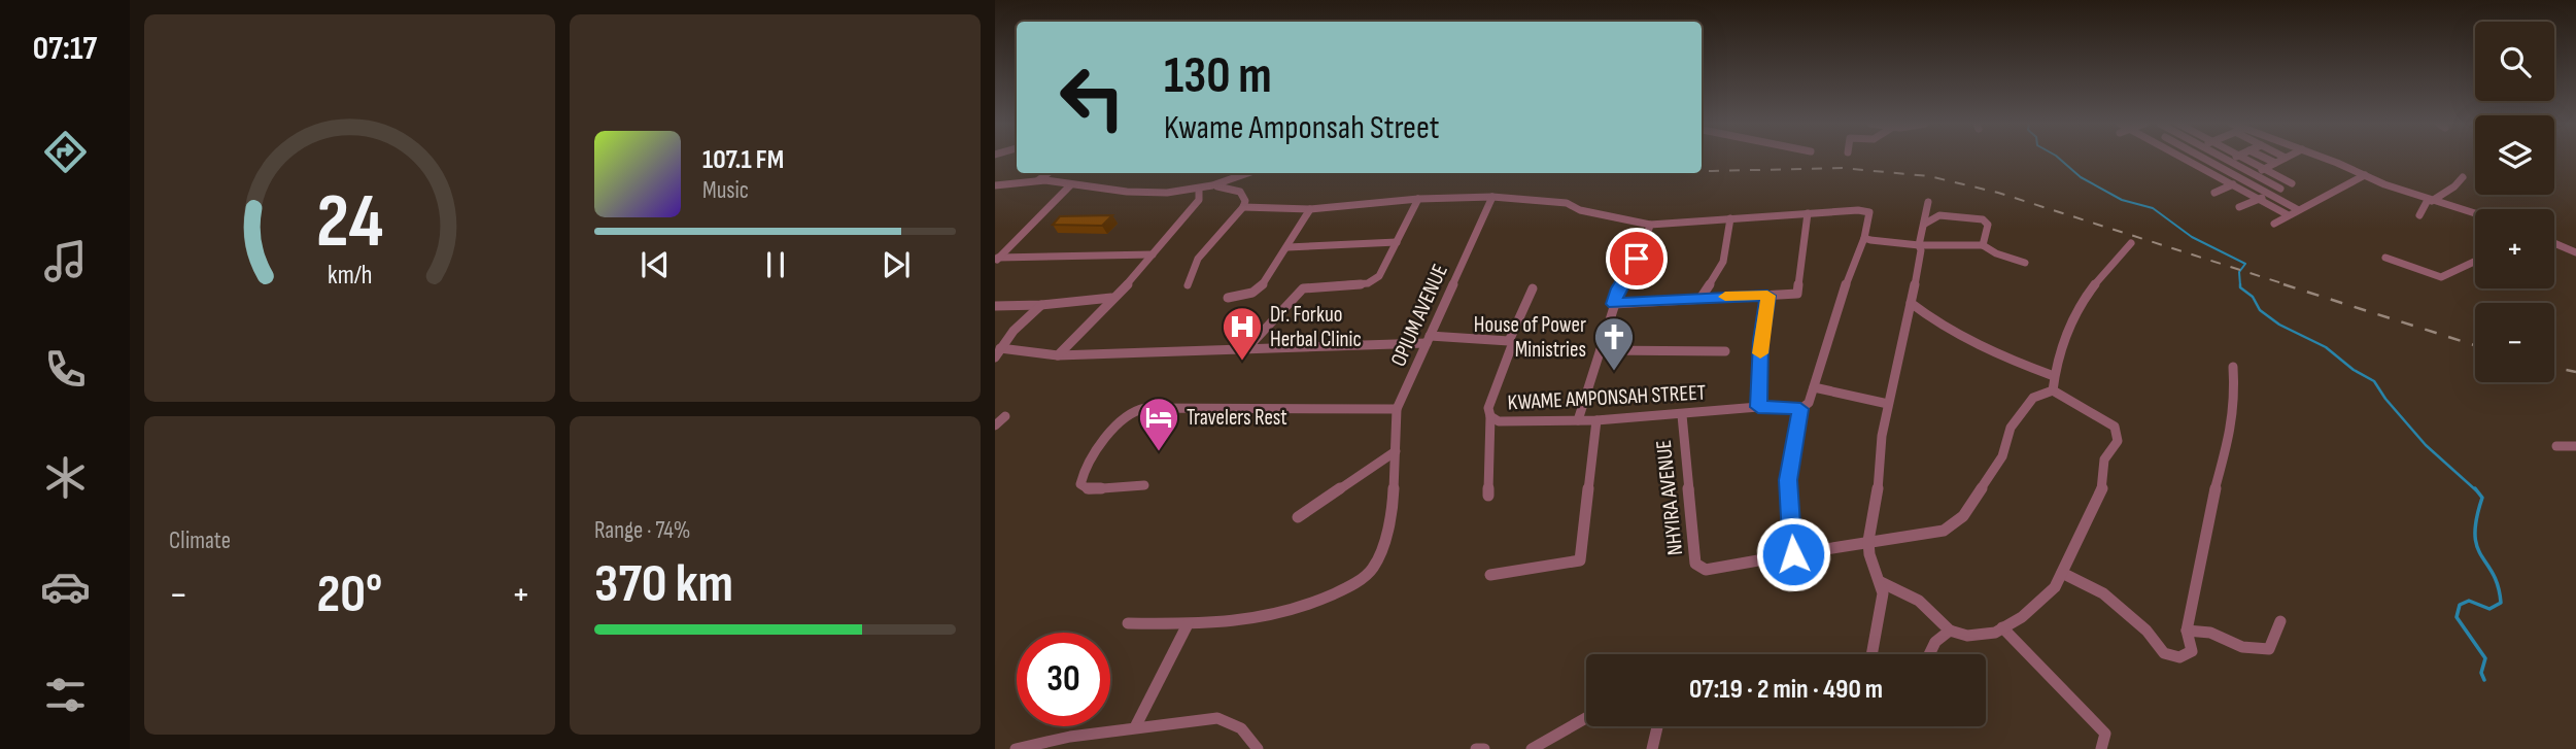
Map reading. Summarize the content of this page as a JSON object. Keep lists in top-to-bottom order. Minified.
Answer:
{"streets":{"street":["OPIUM AVENUE","KWAME AMPONSAH STREET","NHYIRA AVENUE"]},"crossings":[["KWAME AMPONSAH STREET","NHYIRA AVENUE"]],"places":{"hospital":["Dr. Forkuo Herbal Clinic"],"church":["House of Power Ministries"],"hotel":["Travelers Rest"]},"page":{"tabs":"07:17","map_buttons":["+","−"],"turn":["130 m","Kwame Amponsah Street"],"song":["107.1 FM","Music"],"tile":["Climate",["Range · 74%","370 km"]],"heat":["−","20°","+"],"limit":"30","trip":"07:19 · 2 min · 490 m","gauge":["24","km/h"]}}
